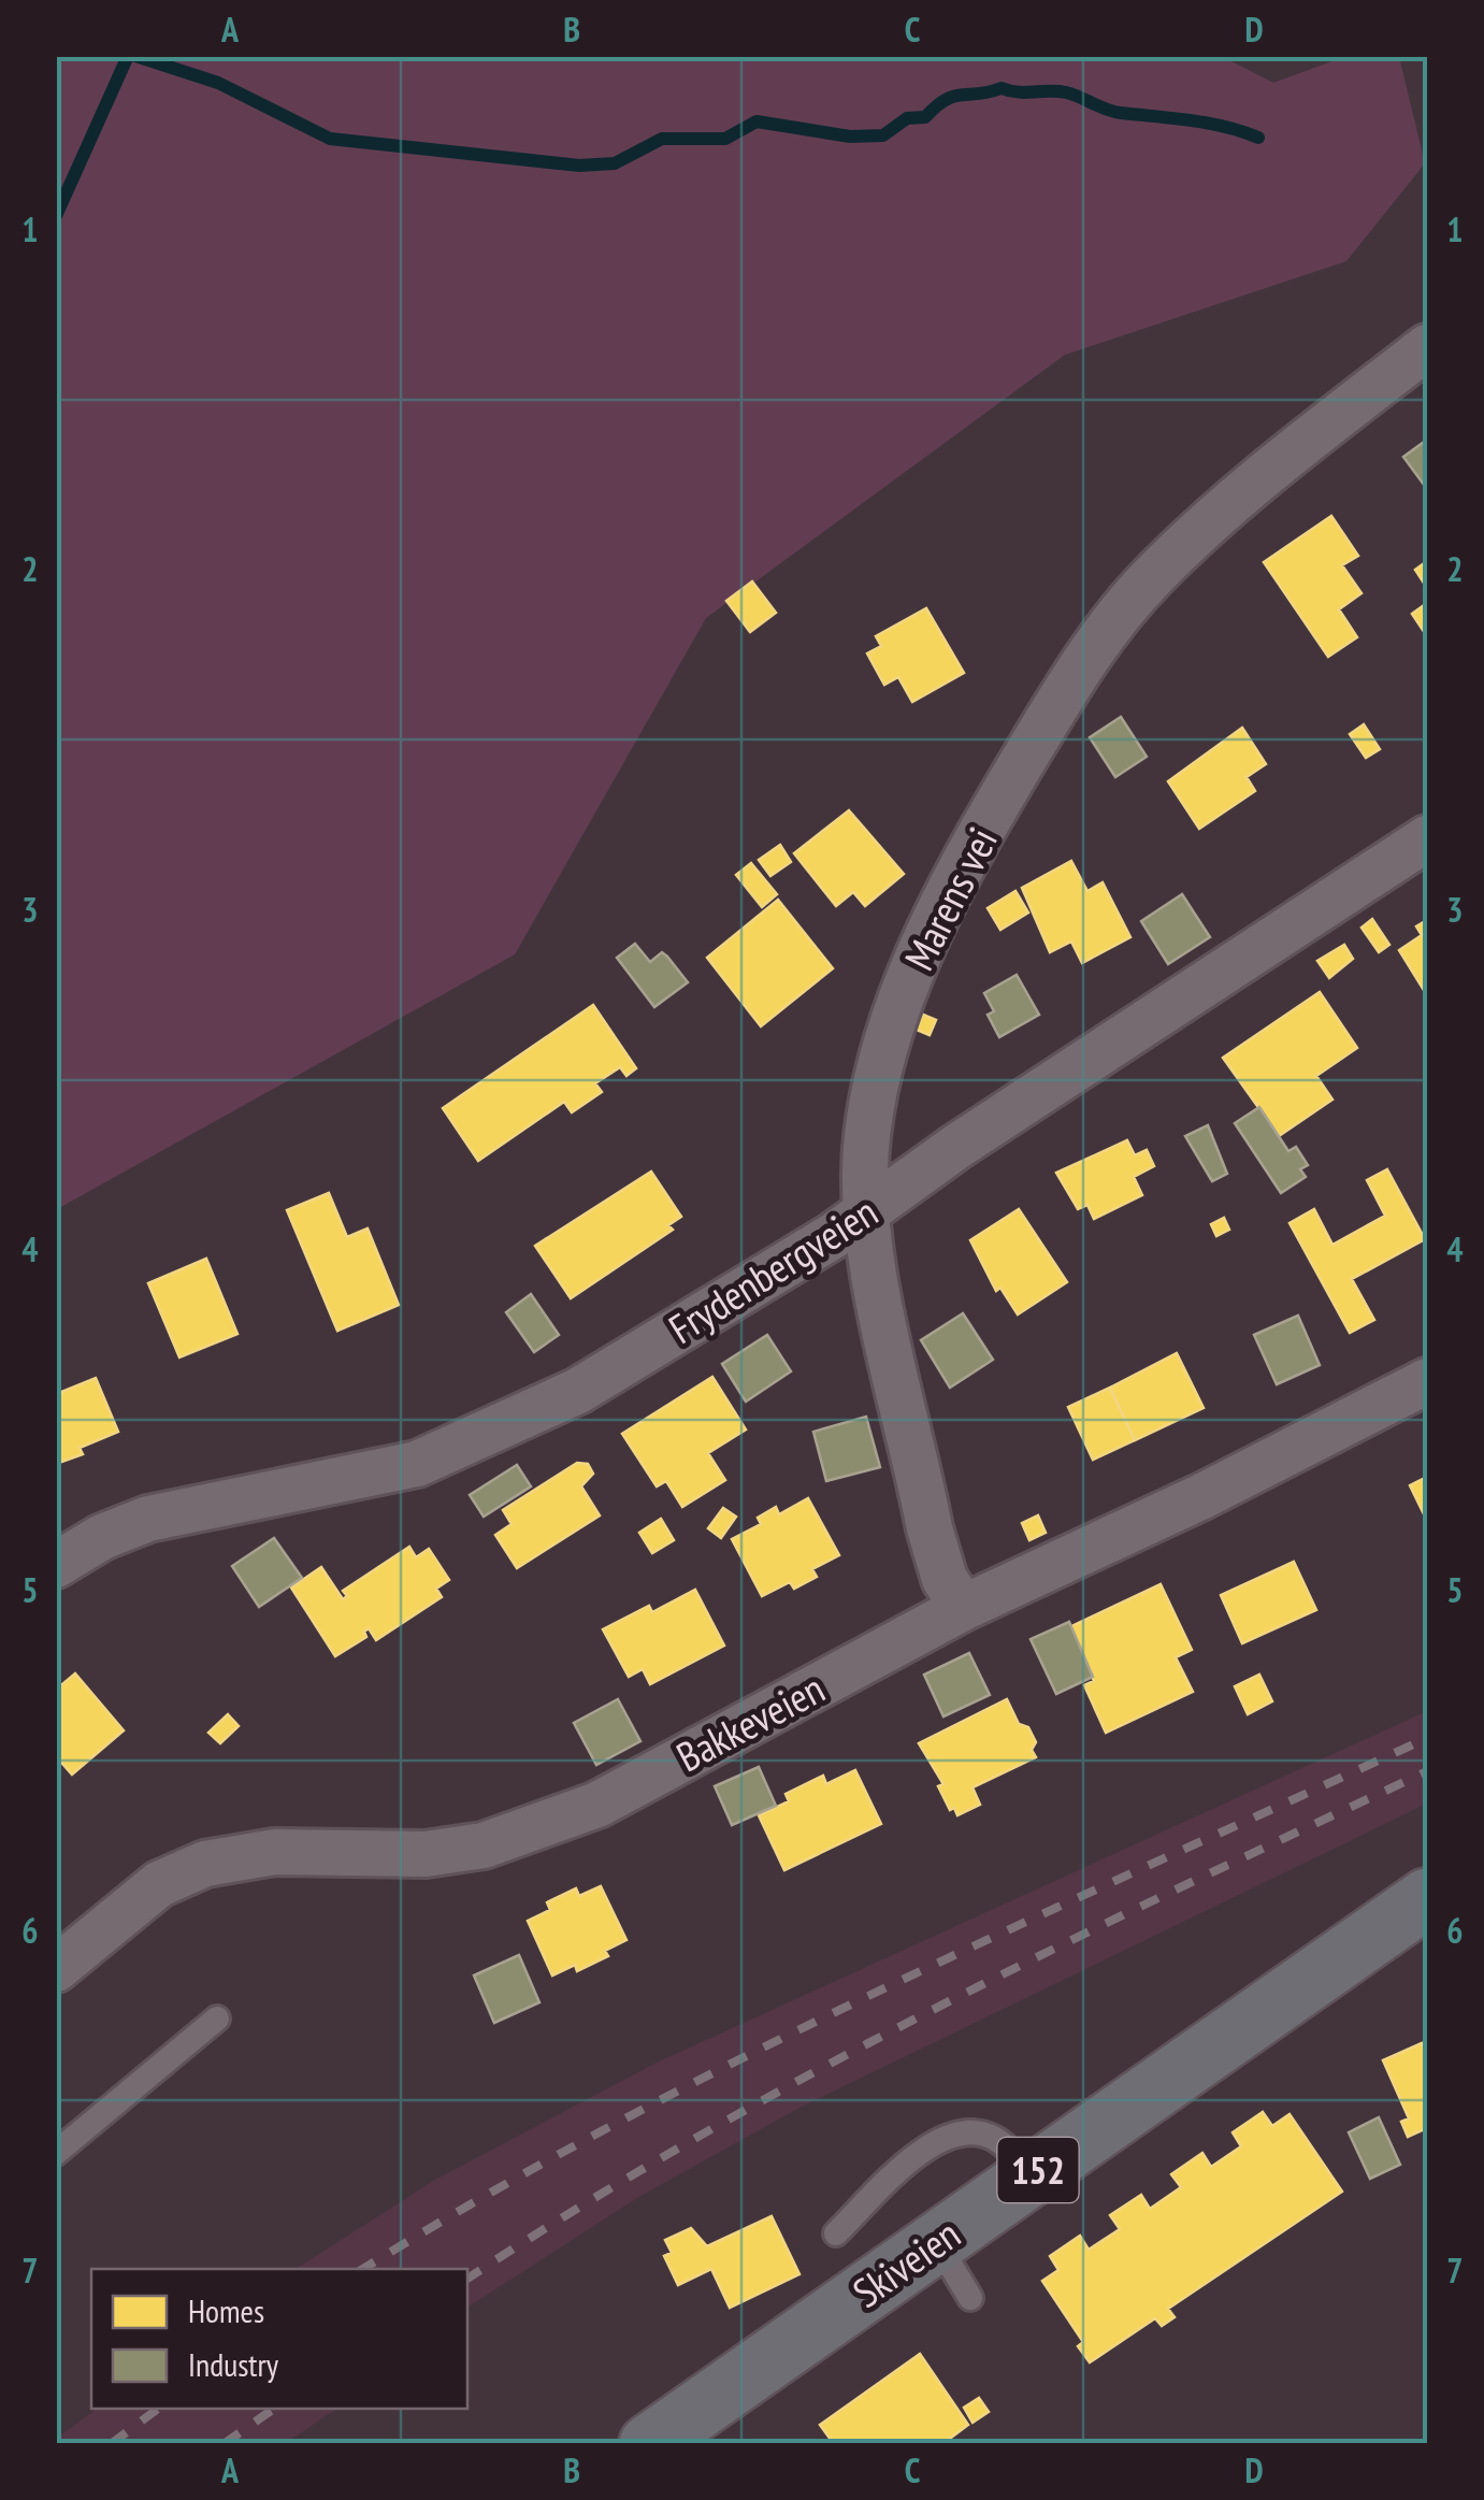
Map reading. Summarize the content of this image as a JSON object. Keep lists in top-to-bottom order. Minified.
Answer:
{"streets":{"main road":["152","Skiveien"],"street":["Marens vei","Frydenbergveien","Bakkeveien"]},"crossings":[["Marens vei","Frydenbergveien"],["Marens vei","Bakkeveien"]],"legend":["Homes","Industry"],"grid":{"columns":["A","B","C","D"],"rows":["1","2","3","4","5","6","7"]}}
